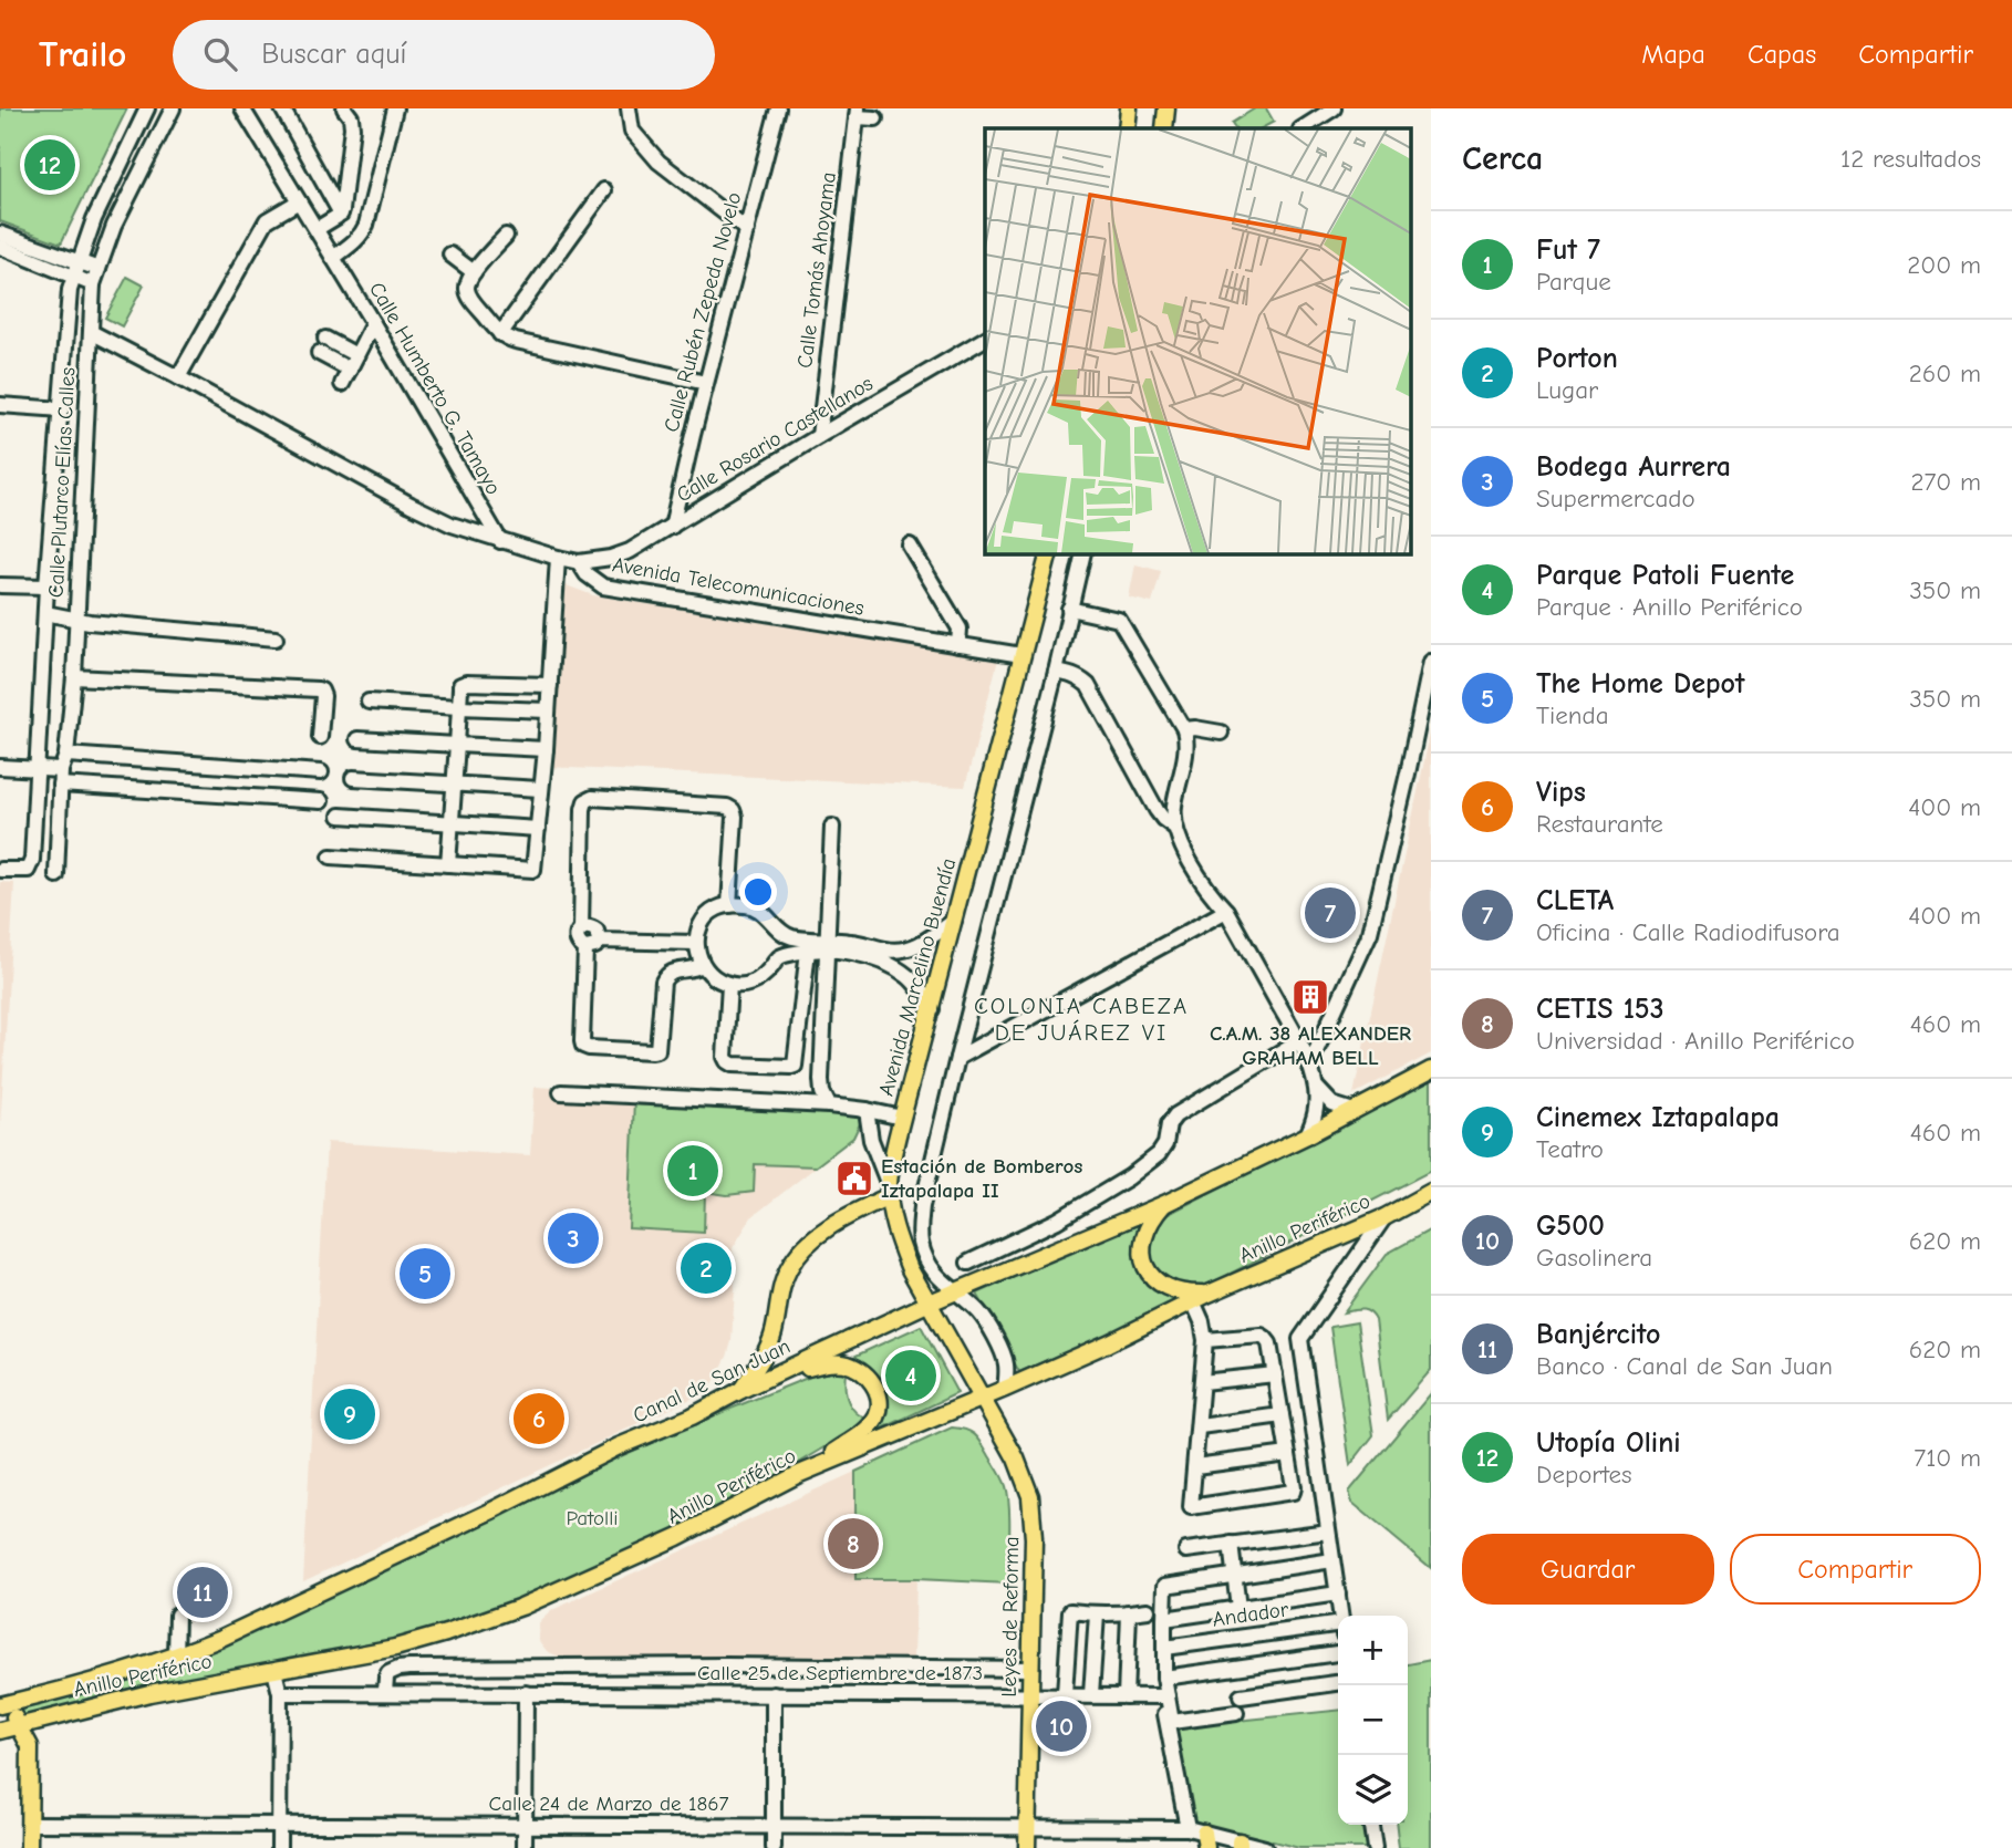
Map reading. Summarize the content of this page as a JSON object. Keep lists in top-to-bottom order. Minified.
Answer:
{"streets":{"main road":["Avenida Marcelino Buendía","Anillo Periférico","Canal de San Juan","Leyes de Reforma"],"street":["Calle Tomás Ahoyama","Calle Rubén Zepeda Novelo","Calle Humberto G. Tamayo","Calle Rosario Castellanos","Calle Plutarco Elías Calles","Avenida Telecomunicaciones","Andador","Calle 25 de Septiembre de 1873","Calle 24 de Marzo de 1867"]},"crossings":[["Calle Tomás Ahoyama","Calle Rosario Castellanos"],["Calle Rubén Zepeda Novelo","Calle Rosario Castellanos"],["Calle Humberto G. Tamayo","Avenida Telecomunicaciones"],["Calle Rosario Castellanos","Avenida Telecomunicaciones"],["Calle Plutarco Elías Calles","Avenida Telecomunicaciones"],["Avenida Telecomunicaciones","Avenida Marcelino Buendía"],["Avenida Marcelino Buendía","Anillo Periférico"],["Avenida Marcelino Buendía","Canal de San Juan"],["Avenida Marcelino Buendía","Leyes de Reforma"],["Anillo Periférico","Leyes de Reforma"],["Andador","Calle 25 de Septiembre de 1873"],["Leyes de Reforma","Calle 25 de Septiembre de 1873"],["Leyes de Reforma","Calle 24 de Marzo de 1867"]],"districts":["COLONIA CABEZA DE JUÁREZ VI"],"parks":["Patolli"],"places":{"building":["C.A.M. 38 ALEXANDER GRAHAM BELL"],"public building":["Estación de Bomberos Iztapalapa II"]},"page":{"header":"Trailo","search":"Buscar aquí","nav":["Mapa","Capas","Compartir"],"heading":["Cerca","12 resultados"],"pins":["12","7","1","3","2","5","4","9","6","8","11","10"],"list":[{"mark":"1","name":"Fut 7","note":"Parque","value":"200 m"},{"mark":"2","name":"Porton","note":"Lugar","value":"260 m"},{"mark":"3","name":"Bodega Aurrera","note":"Supermercado","value":"270 m"},{"mark":"4","name":"Parque Patoli Fuente","note":"Parque · Anillo Periférico","value":"350 m"},{"mark":"5","name":"The Home Depot","note":"Tienda","value":"350 m"},{"mark":"6","name":"Vips","note":"Restaurante","value":"400 m"},{"mark":"7","name":"CLETA","note":"Oficina · Calle Radiodifusora","value":"400 m"},{"mark":"8","name":"CETIS 153","note":"Universidad · Anillo Periférico","value":"460 m"},{"mark":"9","name":"Cinemex Iztapalapa","note":"Teatro","value":"460 m"},{"mark":"10","name":"G500","note":"Gasolinera","value":"620 m"},{"mark":"11","name":"Banjército","note":"Banco · Canal de San Juan","value":"620 m"},{"mark":"12","name":"Utopía Olini","note":"Deportes","value":"710 m"}],"buttons":["Guardar","Compartir"],"map_buttons":["+","−"]}}
